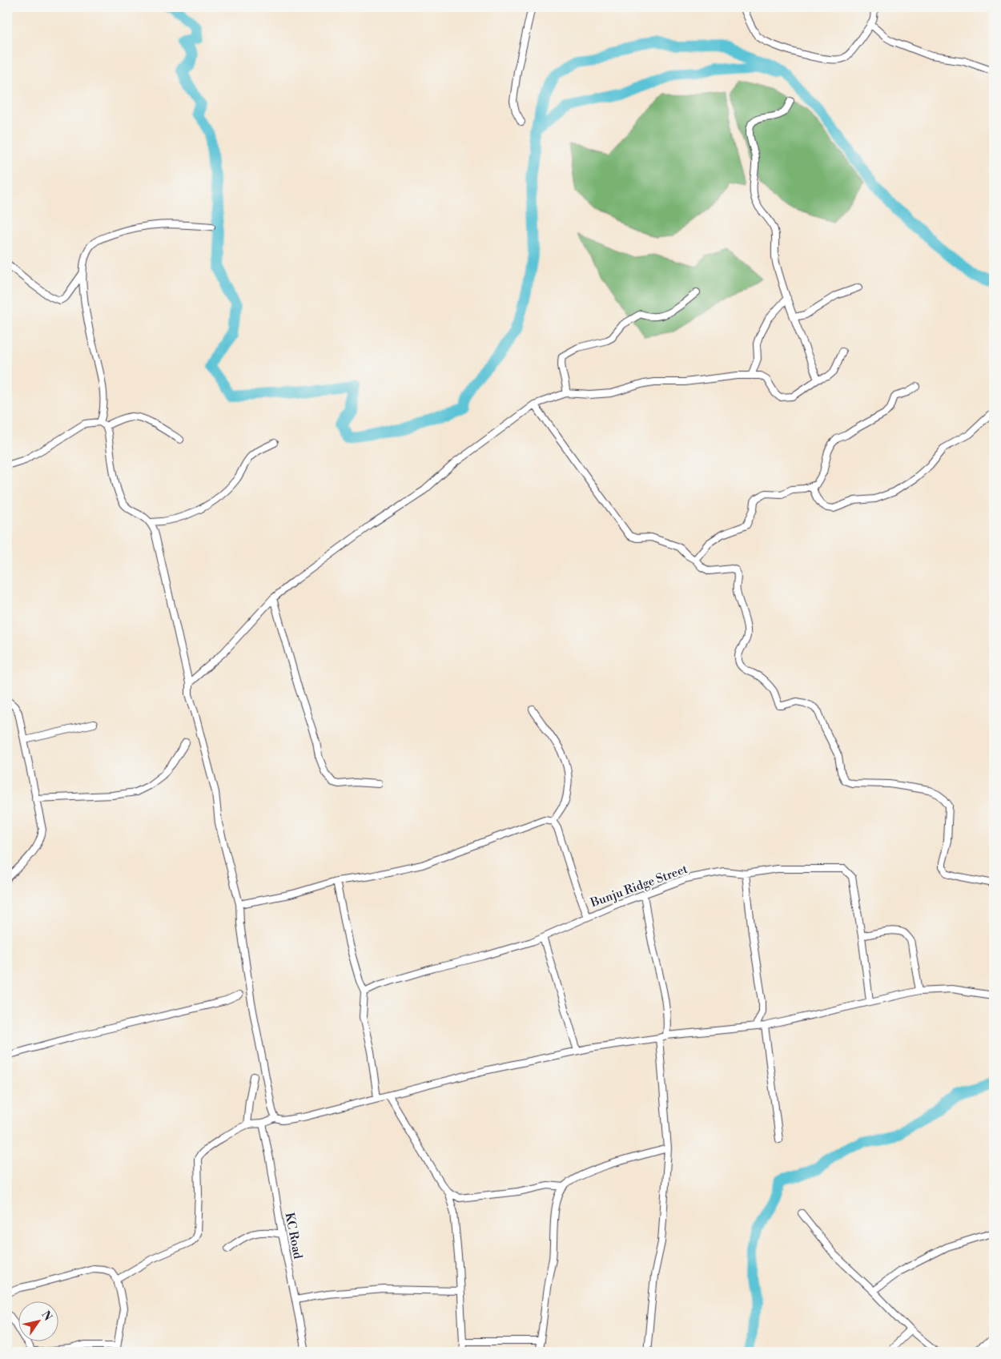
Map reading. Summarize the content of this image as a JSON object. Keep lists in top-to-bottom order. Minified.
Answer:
{"streets":{"street":["Bunju Ridge Street","KC Road"]},"north":"top right"}
